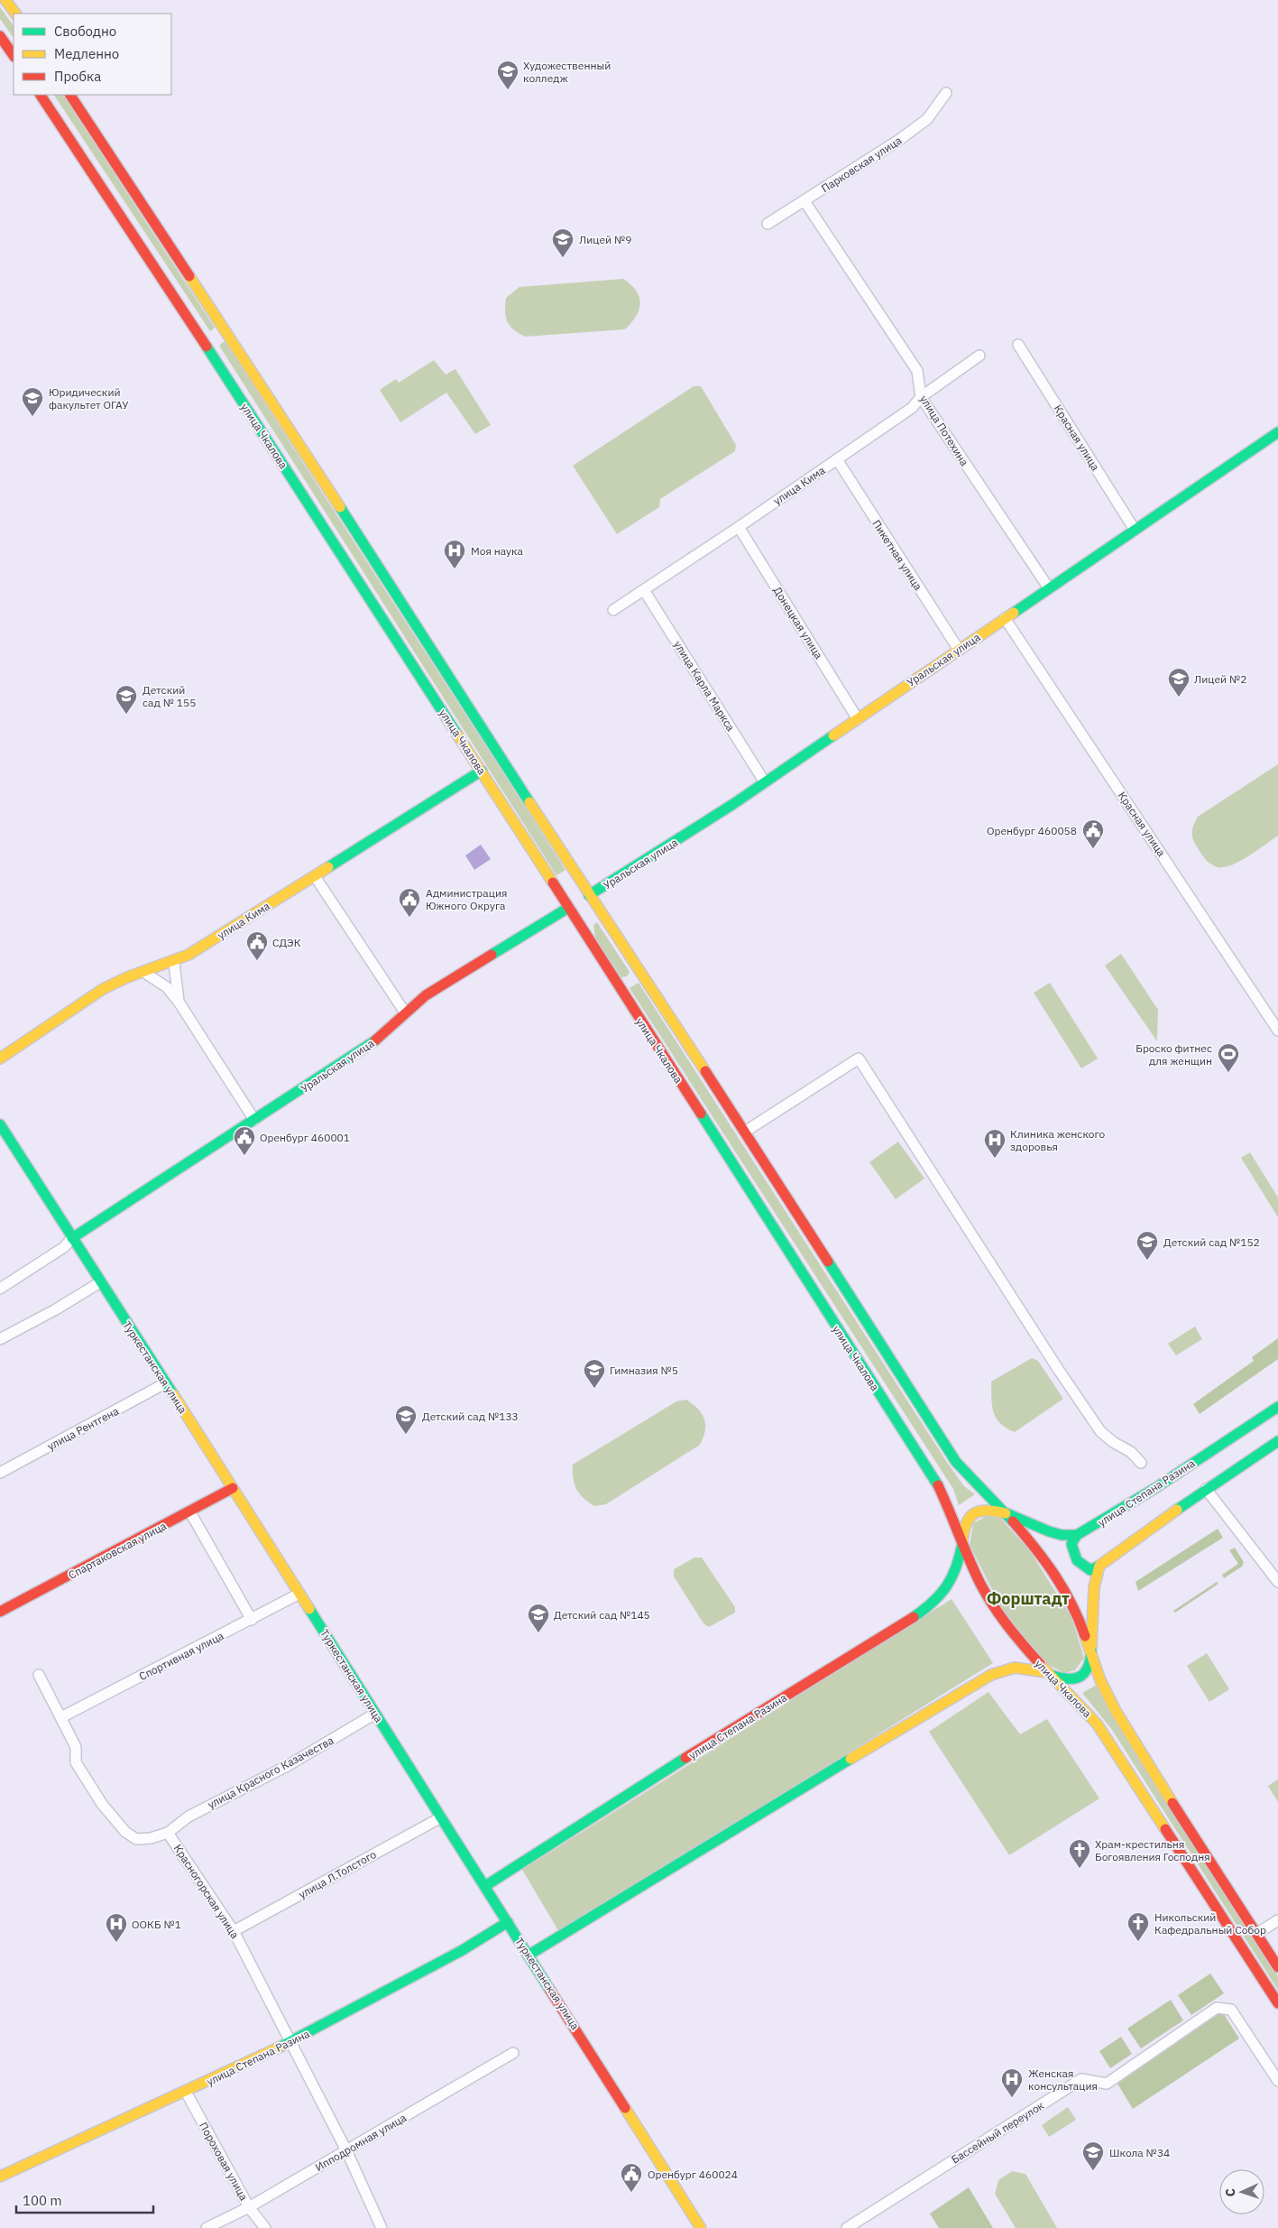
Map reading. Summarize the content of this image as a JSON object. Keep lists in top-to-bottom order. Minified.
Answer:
{"streets":{"main road":["улица Чкалова","улица Кима","Уральская улица","Туркестанская улица","улица Степана Разина","Спартаковская улица"],"street":["Парковская улица","улица Потехина","Красная улица","Пикетная улица","Донецкая улица","улица Карла Маркса","улица Рентгена","Спортивная улица","улица Красного Казачества","улица Л.Толстого","Красногорская улица","Бассейный переулок","Ипподромная улица","Пороховая улица"]},"crossings":[["Парковская улица","улица Потехина"],["улица Потехина","улица Кима"],["улица Потехина","Уральская улица"],["улица Чкалова","улица Кима"],["улица Чкалова","Уральская улица"],["улица Чкалова","улица Степана Разина"],["Красная улица","Уральская улица"],["улица Кима","Пикетная улица"],["улица Кима","Донецкая улица"],["улица Кима","улица Карла Маркса"],["Пикетная улица","Уральская улица"],["Донецкая улица","Уральская улица"],["Уральская улица","улица Карла Маркса"],["Уральская улица","Туркестанская улица"],["Туркестанская улица","улица Рентгена"],["Туркестанская улица","улица Степана Разина"],["Туркестанская улица","Спартаковская улица"],["Туркестанская улица","Спортивная улица"],["Туркестанская улица","улица Красного Казачества"],["Туркестанская улица","улица Л.Толстого"],["улица Степана Разина","Красногорская улица"],["улица Степана Разина","Пороховая улица"],["Спортивная улица","Красногорская улица"],["улица Красного Казачества","Красногорская улица"],["улица Л.Толстого","Красногорская улица"],["Красногорская улица","Ипподромная улица"],["Ипподромная улица","Пороховая улица"]],"districts":["Форштадт"],"places":{"school or university":["Художественный колледж","Лицей №9","Юридический факультет ОГАУ","Лицей №2","Детский сад № 155","Детский сад №152","Гимназия №5","Детский сад №133","Детский сад №145","Школа №34"],"hospital":["Моя наука","Клиника женского здоровья","ООКБ №1","Женская консультация"],"public building":["Оренбург 460058","Администрация Южного Округа","СДЭК","Оренбург 460001","Оренбург 460024"],"sports":["Броско фитнес для женщин"],"church":["Храм-крестильня Богоявления Господня","Никольский Кафедральный Собор"]},"legend":["Свободно","Медленно","Пробка"],"scale_bar":"100 m","north":"left"}
